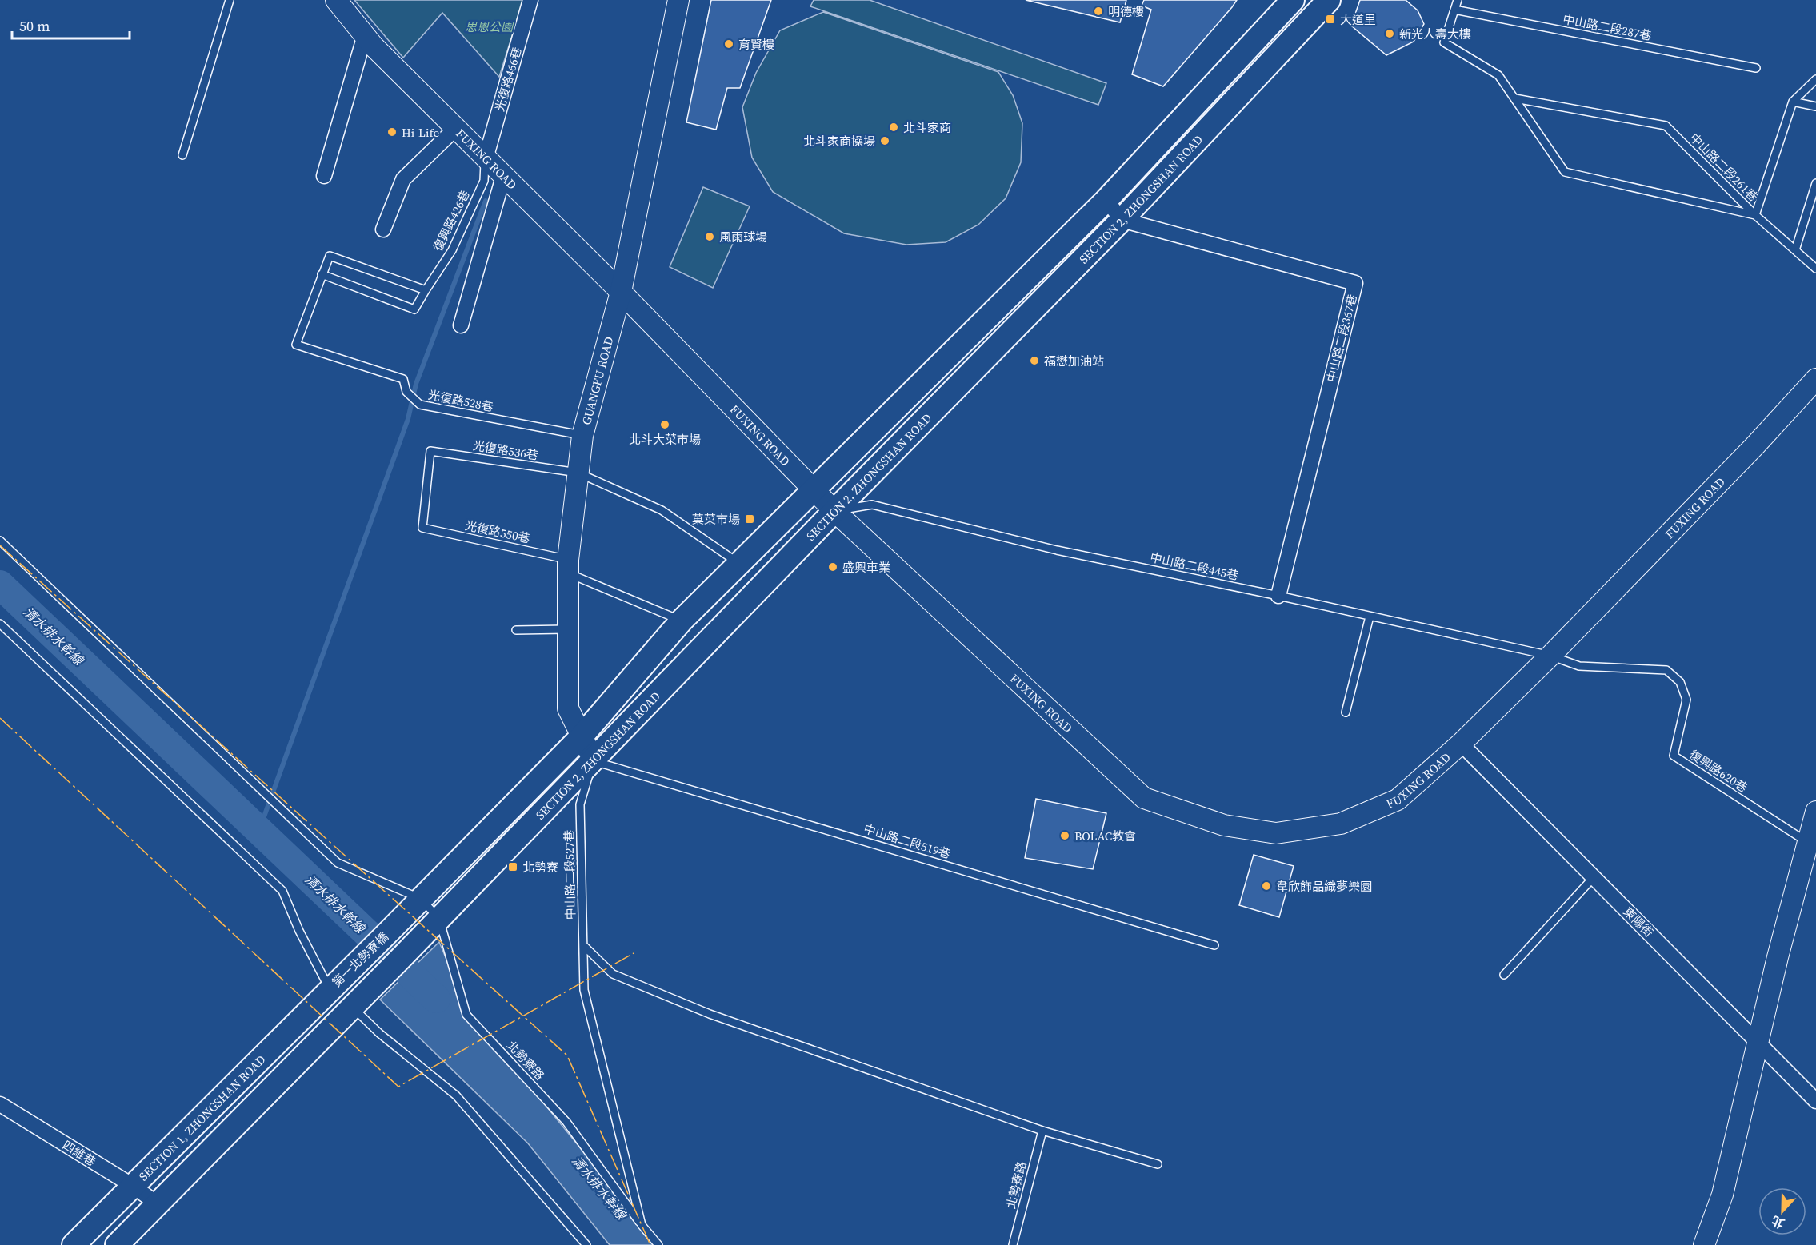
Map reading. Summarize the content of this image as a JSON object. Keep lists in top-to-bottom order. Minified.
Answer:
{"streets":{"main road":["SECTION 2, ZHONGSHAN ROAD","第一北勢寮橋","SECTION 1, ZHONGSHAN ROAD"],"street":["光復路466巷","FUXING ROAD","中山路二段367巷","GUANGFU ROAD","東陽街","四維巷"],"lane":["中山路二段287巷","中山路二段261巷","復興路426巷","光復路528巷","光復路536巷","光復路550巷","中山路二段445巷","復興路620巷","中山路二段519巷","中山路二段527巷","北勢寮路"]},"crossings":[["中山路二段287巷","中山路二段261巷"],["光復路466巷","FUXING ROAD"],["光復路466巷","復興路426巷"],["FUXING ROAD","SECTION 2, ZHONGSHAN ROAD"],["FUXING ROAD","復興路426巷"],["FUXING ROAD","GUANGFU ROAD"],["FUXING ROAD","中山路二段445巷"],["FUXING ROAD","復興路620巷"],["FUXING ROAD","東陽街"],["SECTION 2, ZHONGSHAN ROAD","中山路二段367巷"],["SECTION 2, ZHONGSHAN ROAD","GUANGFU ROAD"],["SECTION 2, ZHONGSHAN ROAD","光復路536巷"],["SECTION 2, ZHONGSHAN ROAD","光復路550巷"],["SECTION 2, ZHONGSHAN ROAD","中山路二段445巷"],["SECTION 2, ZHONGSHAN ROAD","中山路二段519巷"],["SECTION 2, ZHONGSHAN ROAD","中山路二段527巷"],["SECTION 2, ZHONGSHAN ROAD","第一北勢寮橋"],["SECTION 2, ZHONGSHAN ROAD","北勢寮路"],["復興路426巷","光復路528巷"],["中山路二段367巷","中山路二段445巷"],["GUANGFU ROAD","光復路528巷"],["GUANGFU ROAD","光復路536巷"],["GUANGFU ROAD","光復路550巷"],["GUANGFU ROAD","中山路二段519巷"],["GUANGFU ROAD","中山路二段527巷"],["光復路536巷","光復路550巷"],["中山路二段445巷","復興路620巷"],["中山路二段519巷","中山路二段527巷"],["中山路二段527巷","北勢寮路"],["第一北勢寮橋","SECTION 1, ZHONGSHAN ROAD"],["SECTION 1, ZHONGSHAN ROAD","四維巷"]],"water":["清水排水幹線"],"parks":["思恩公園"],"places":{"other":["明德樓","新光人壽大樓","育賢樓","北斗家商","Hi-Life","北斗家商操場","風雨球場","福懋加油站","北斗大菜市場","盛興車業","BOLAC教會","韋欣飾品織夢樂園"],"transit":["大道里","菓菜市場","北勢寮"]},"scale_bar":"50 m","north":"bottom"}
